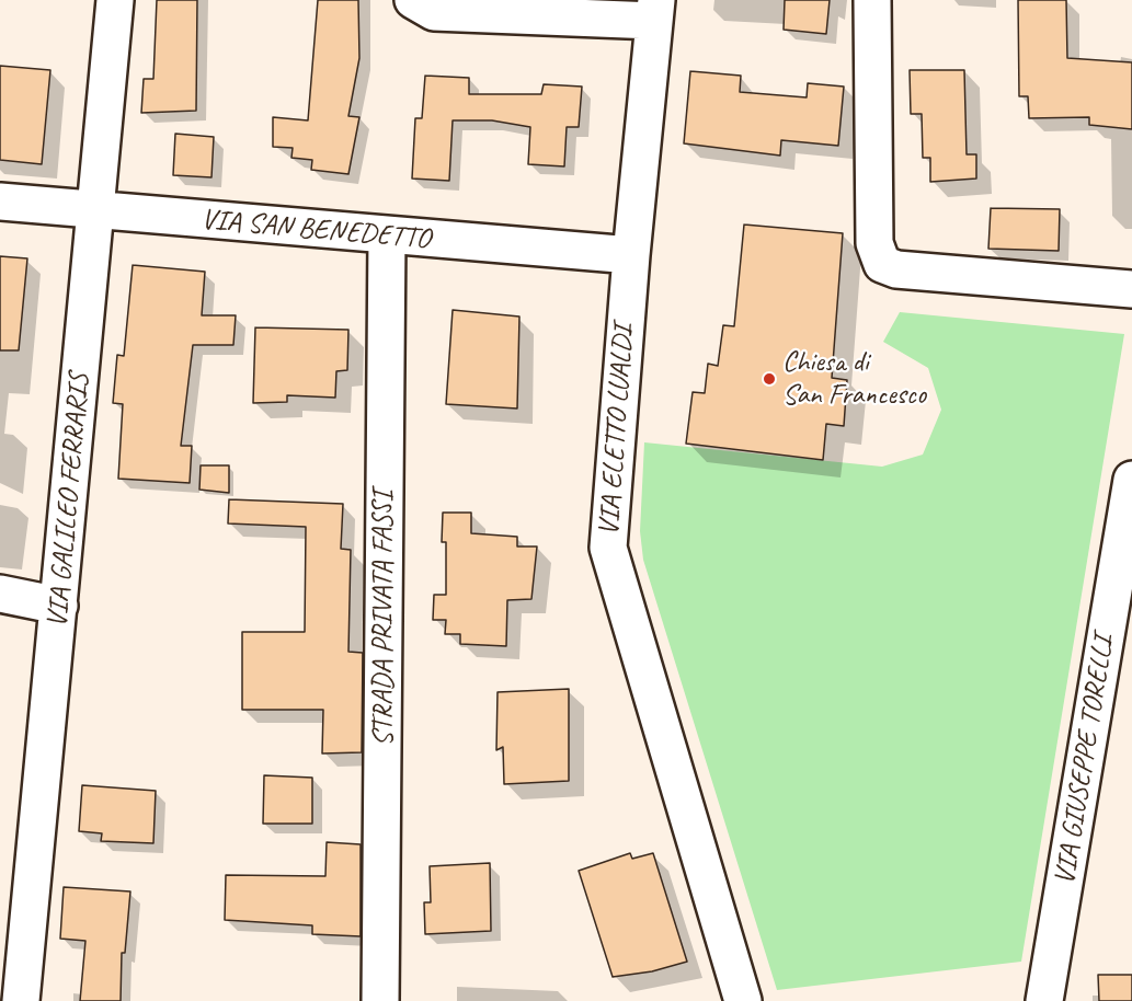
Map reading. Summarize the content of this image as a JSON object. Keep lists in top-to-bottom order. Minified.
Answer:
{"streets":{"street":["VIA SAN BENEDETTO","VIA ELETTO LUALDI","VIA GALILEO FERRARIS","STRADA PRIVATA FASSI","VIA GIUSEPPE TORELLI"]},"crossings":[["VIA SAN BENEDETTO","VIA ELETTO LUALDI"],["VIA SAN BENEDETTO","VIA GALILEO FERRARIS"],["VIA SAN BENEDETTO","STRADA PRIVATA FASSI"]],"places":["Chiesa di San Francesco"]}
